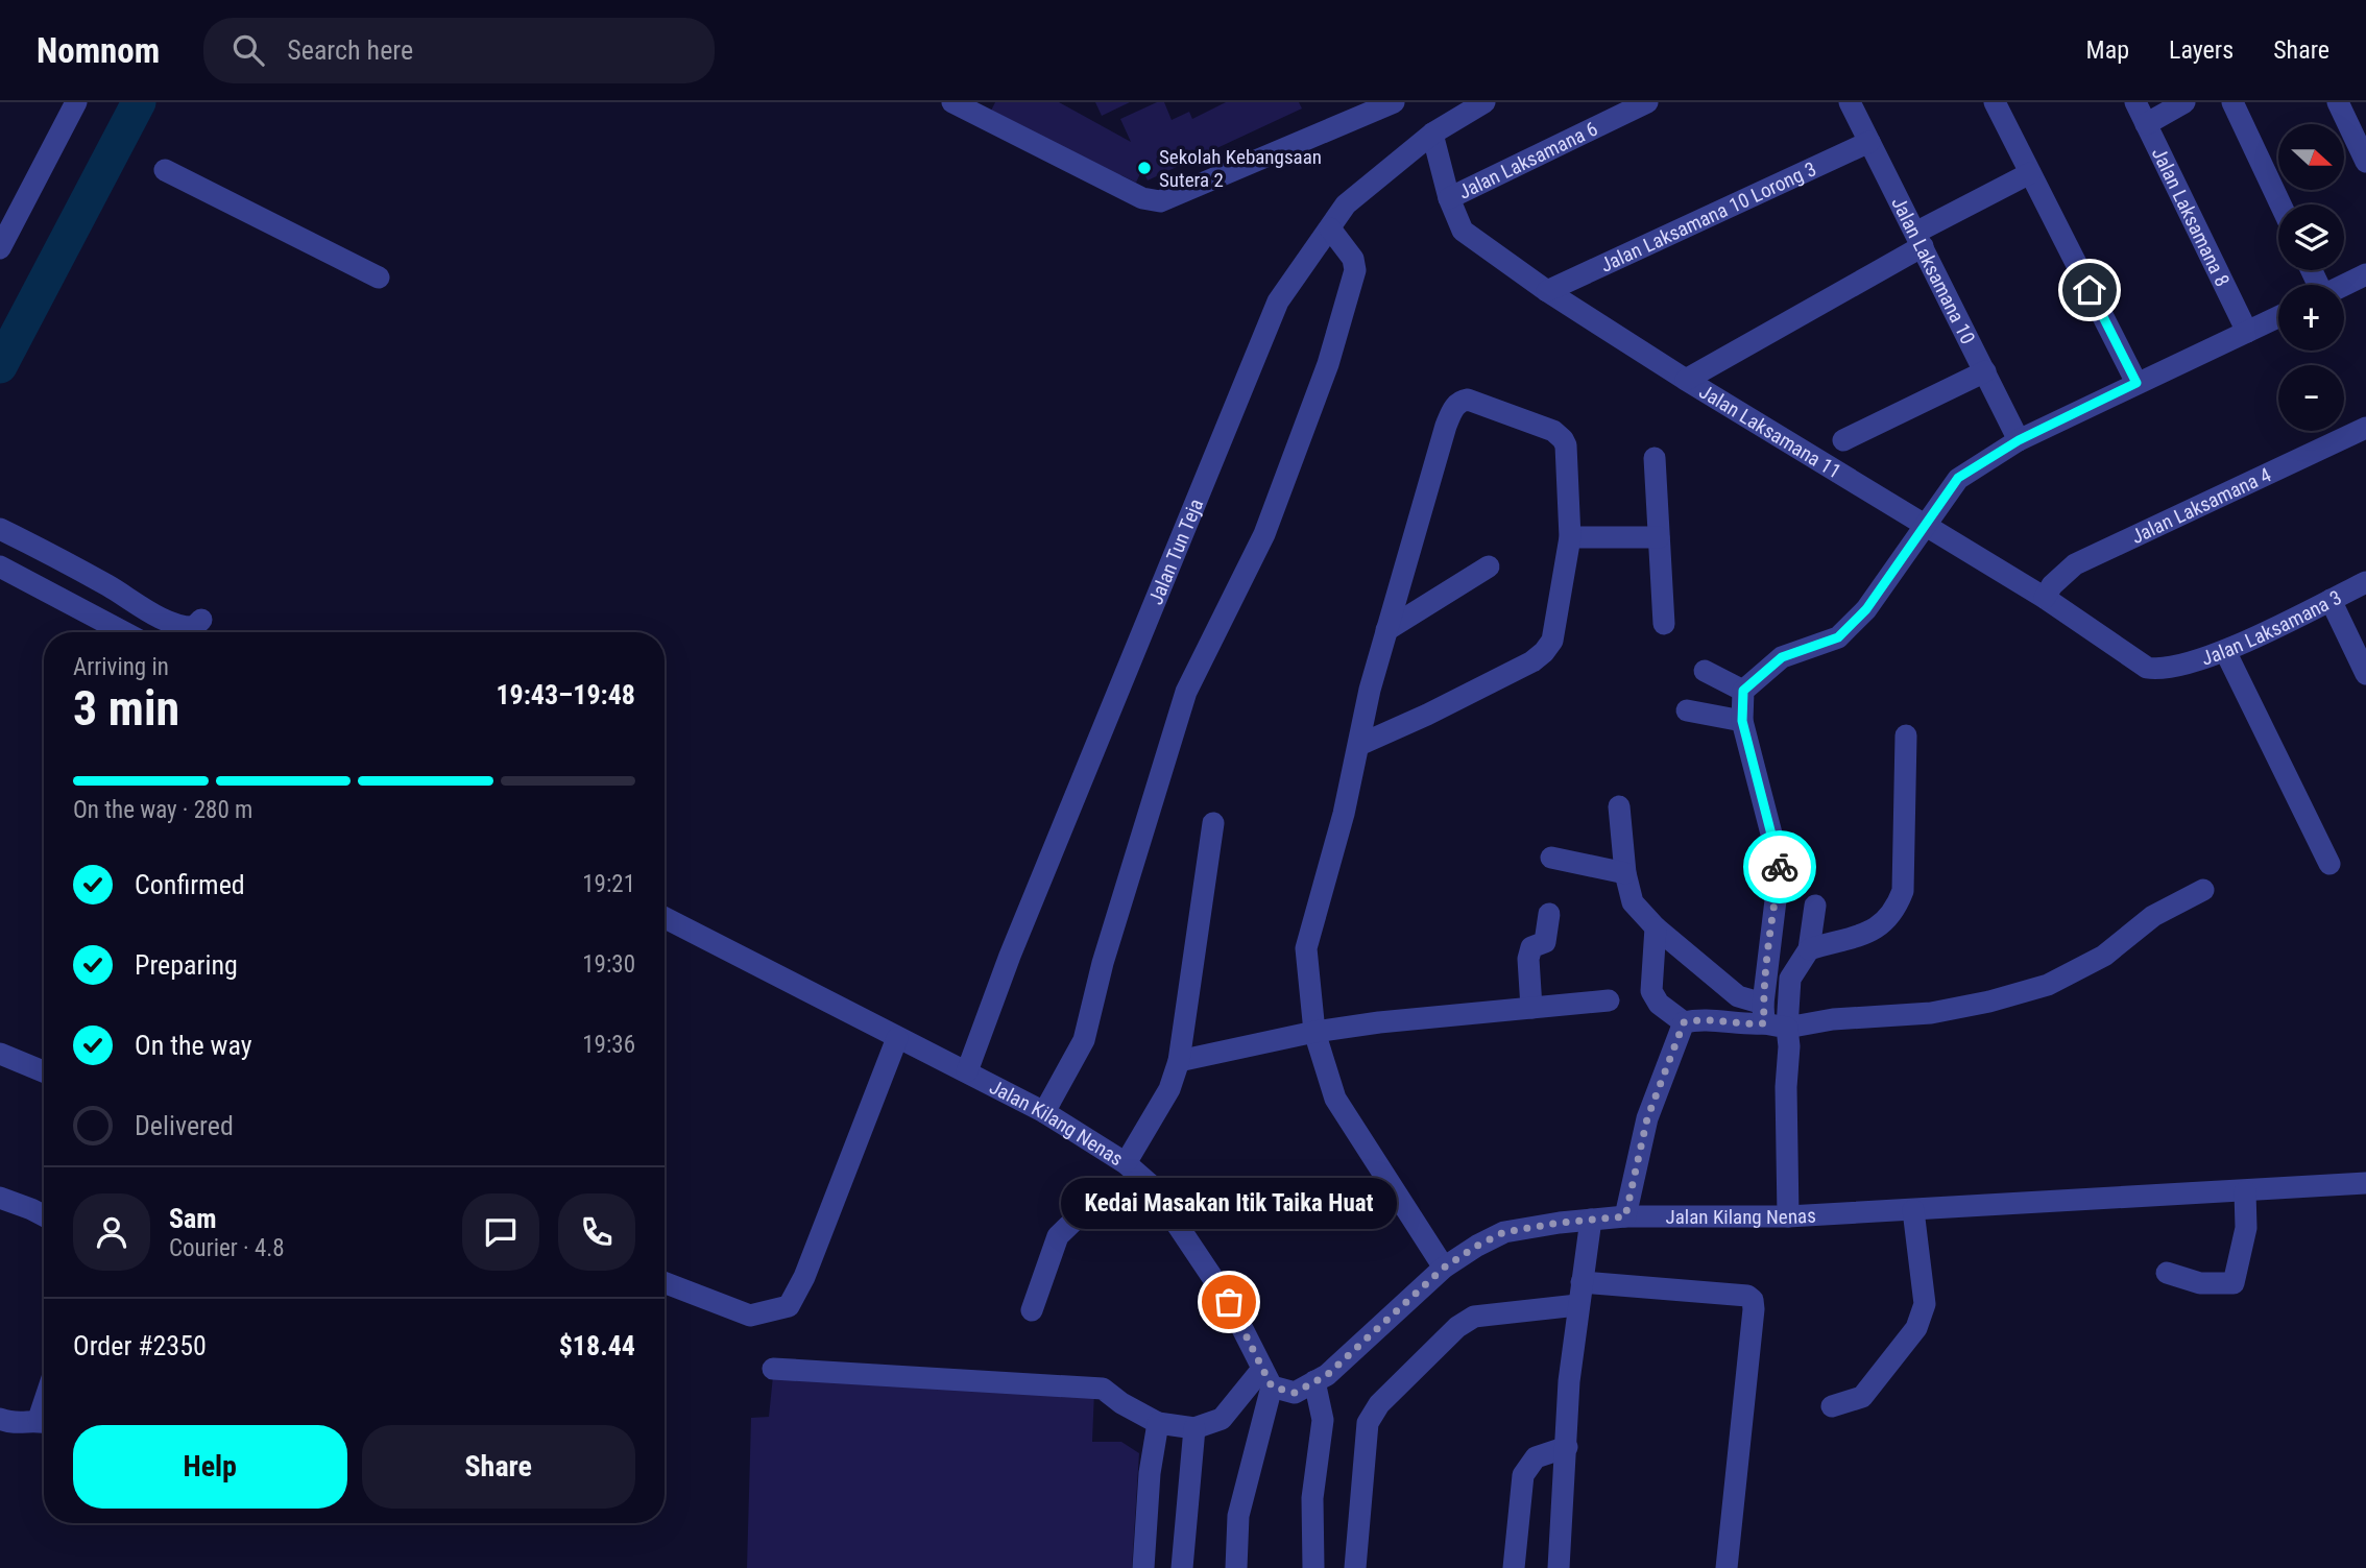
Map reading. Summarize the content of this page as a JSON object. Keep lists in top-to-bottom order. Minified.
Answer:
{"streets":{"street":["Jalan Laksamana 6","Jalan Laksamana 10 Lorong 3","Jalan Laksamana 8","Jalan Laksamana 10","Jalan Laksamana 11","Jalan Laksamana 4","Jalan Tun Teja","Jalan Laksamana 3","Jalan Kilang Nenas"]},"crossings":[["Jalan Laksamana 6","Jalan Laksamana 11"],["Jalan Laksamana 10 Lorong 3","Jalan Laksamana 10"],["Jalan Laksamana 10 Lorong 3","Jalan Laksamana 11"],["Jalan Laksamana 11","Jalan Laksamana 4"],["Jalan Laksamana 11","Jalan Tun Teja"],["Jalan Laksamana 11","Jalan Laksamana 3"],["Jalan Tun Teja","Jalan Kilang Nenas"]],"places":["Sekolah Kebangsaan Sutera 2","Kedai Masakan Itik Taika Huat"],"north":"right","page":{"header":"Nomnom","search":"Search here","nav":["Map","Layers","Share"],"map_buttons":["+","−"],"heading":["3 min","Arriving in","19:43–19:48"],"panel":["Sam","Courier · 4.8","Order #2350","$18.44"],"bar":"On the way · 280 m","list":[["Confirmed","19:21"],["Preparing","19:30"],["On the way","19:36"],"Delivered"],"bubble":"Kedai Masakan Itik Taika Huat","buttons":["Help","Share"]}}
